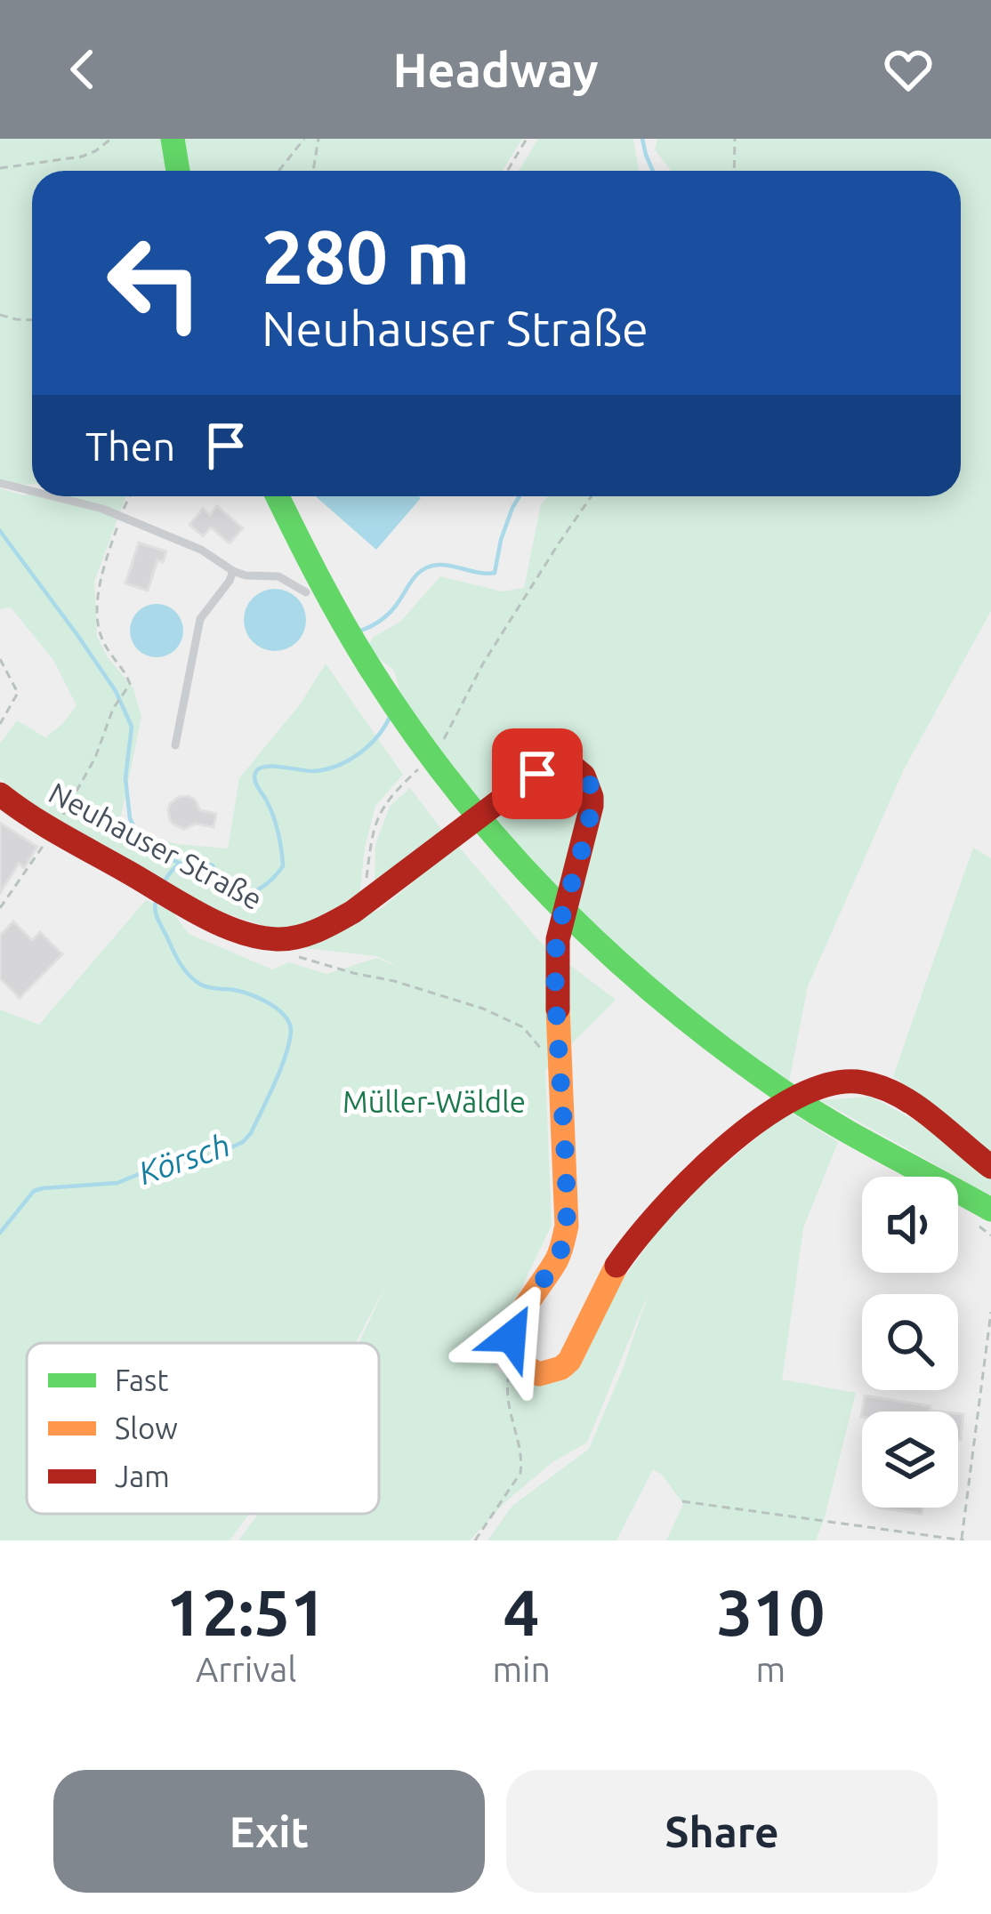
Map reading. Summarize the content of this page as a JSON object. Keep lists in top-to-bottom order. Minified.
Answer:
{"streets":{"street":["Neuhauser Straße"]},"water":["Körsch"],"parks":["Müller-Wäldle"],"legend":["Fast","Slow","Jam"],"page":{"header":"Headway","turn":["280 m","Neuhauser Straße"],"then":"Then","eta":["12:51","Arrival","4","min","310","m"],"buttons":["Exit","Share"]}}
